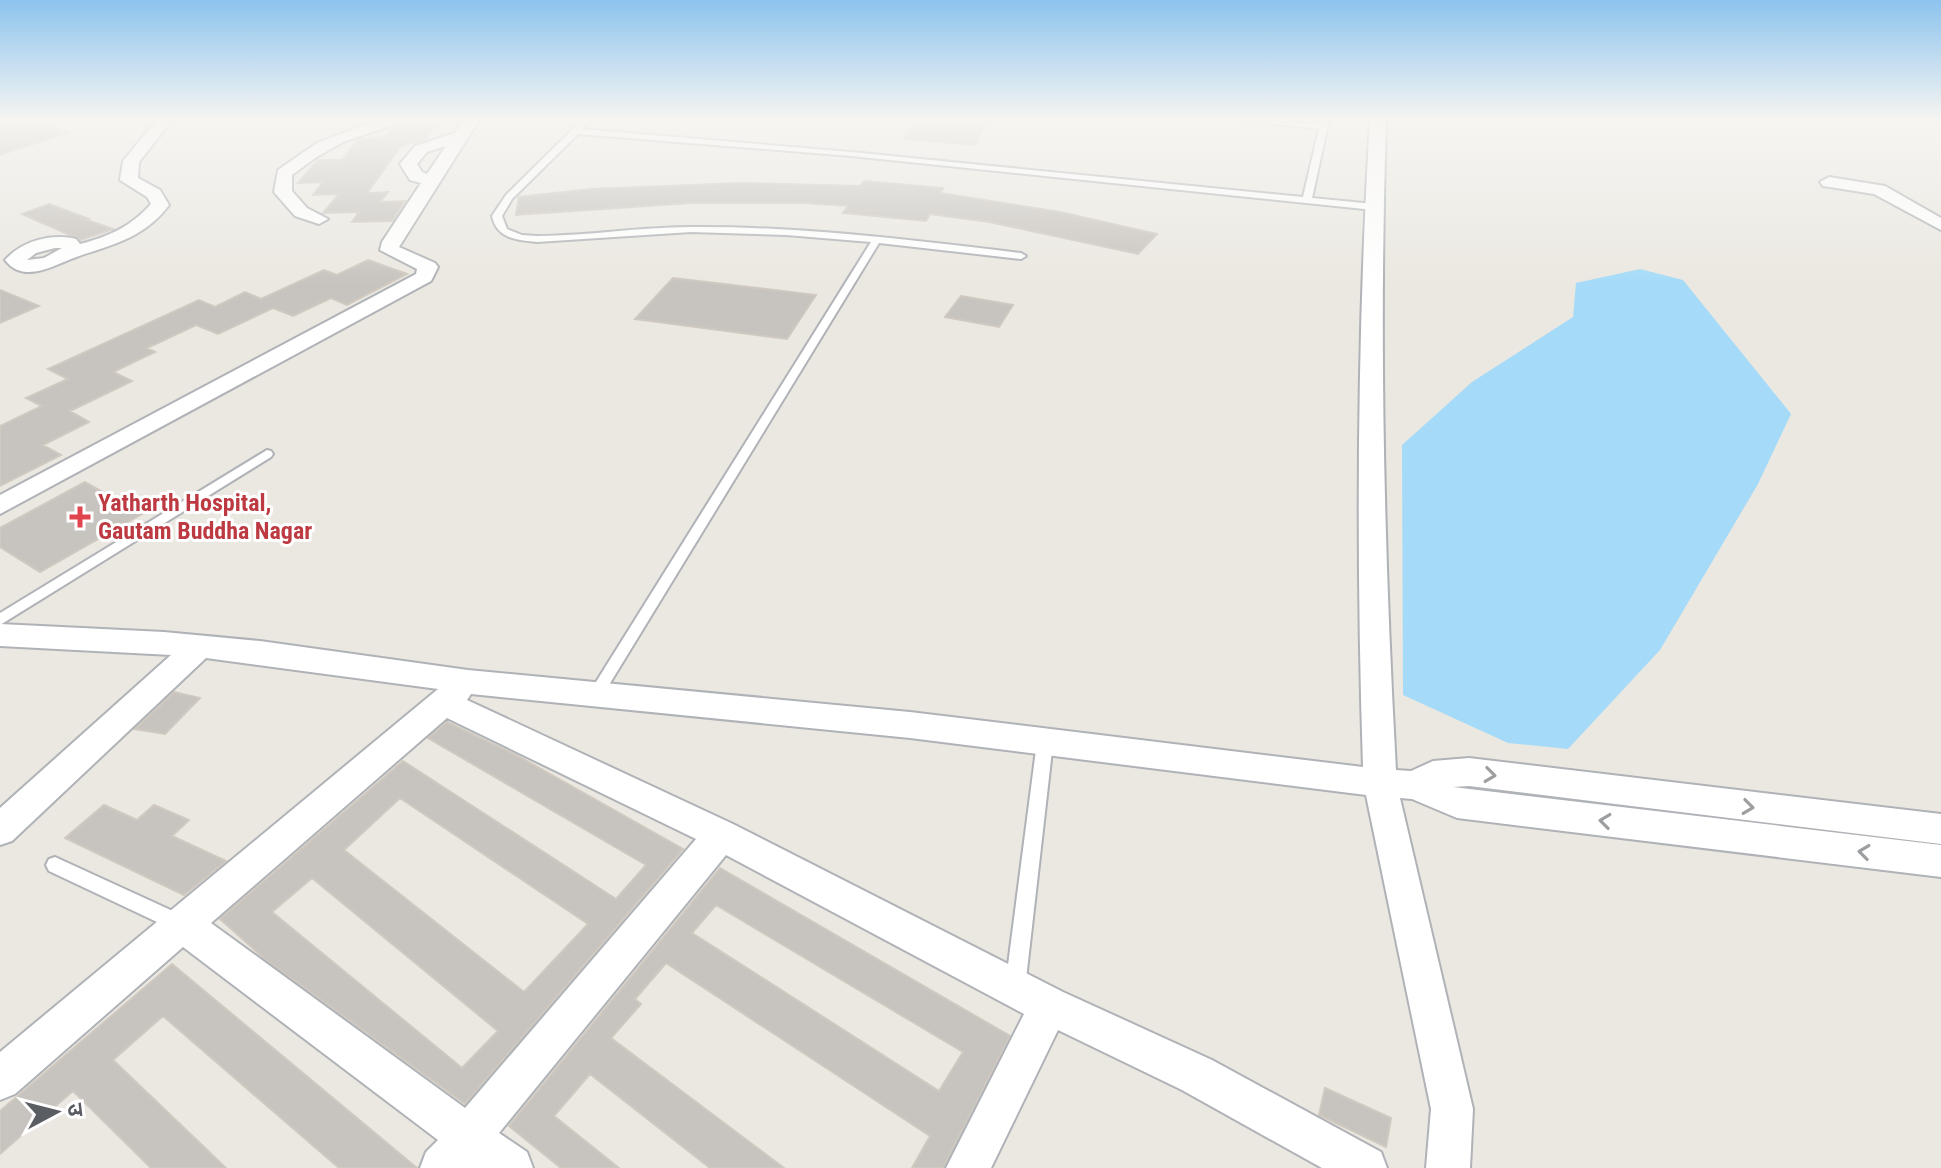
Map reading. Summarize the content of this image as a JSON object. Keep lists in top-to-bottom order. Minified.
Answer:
{"places":{"health":["Yatharth Hospital, Gautam Buddha Nagar"]},"north":"right"}
